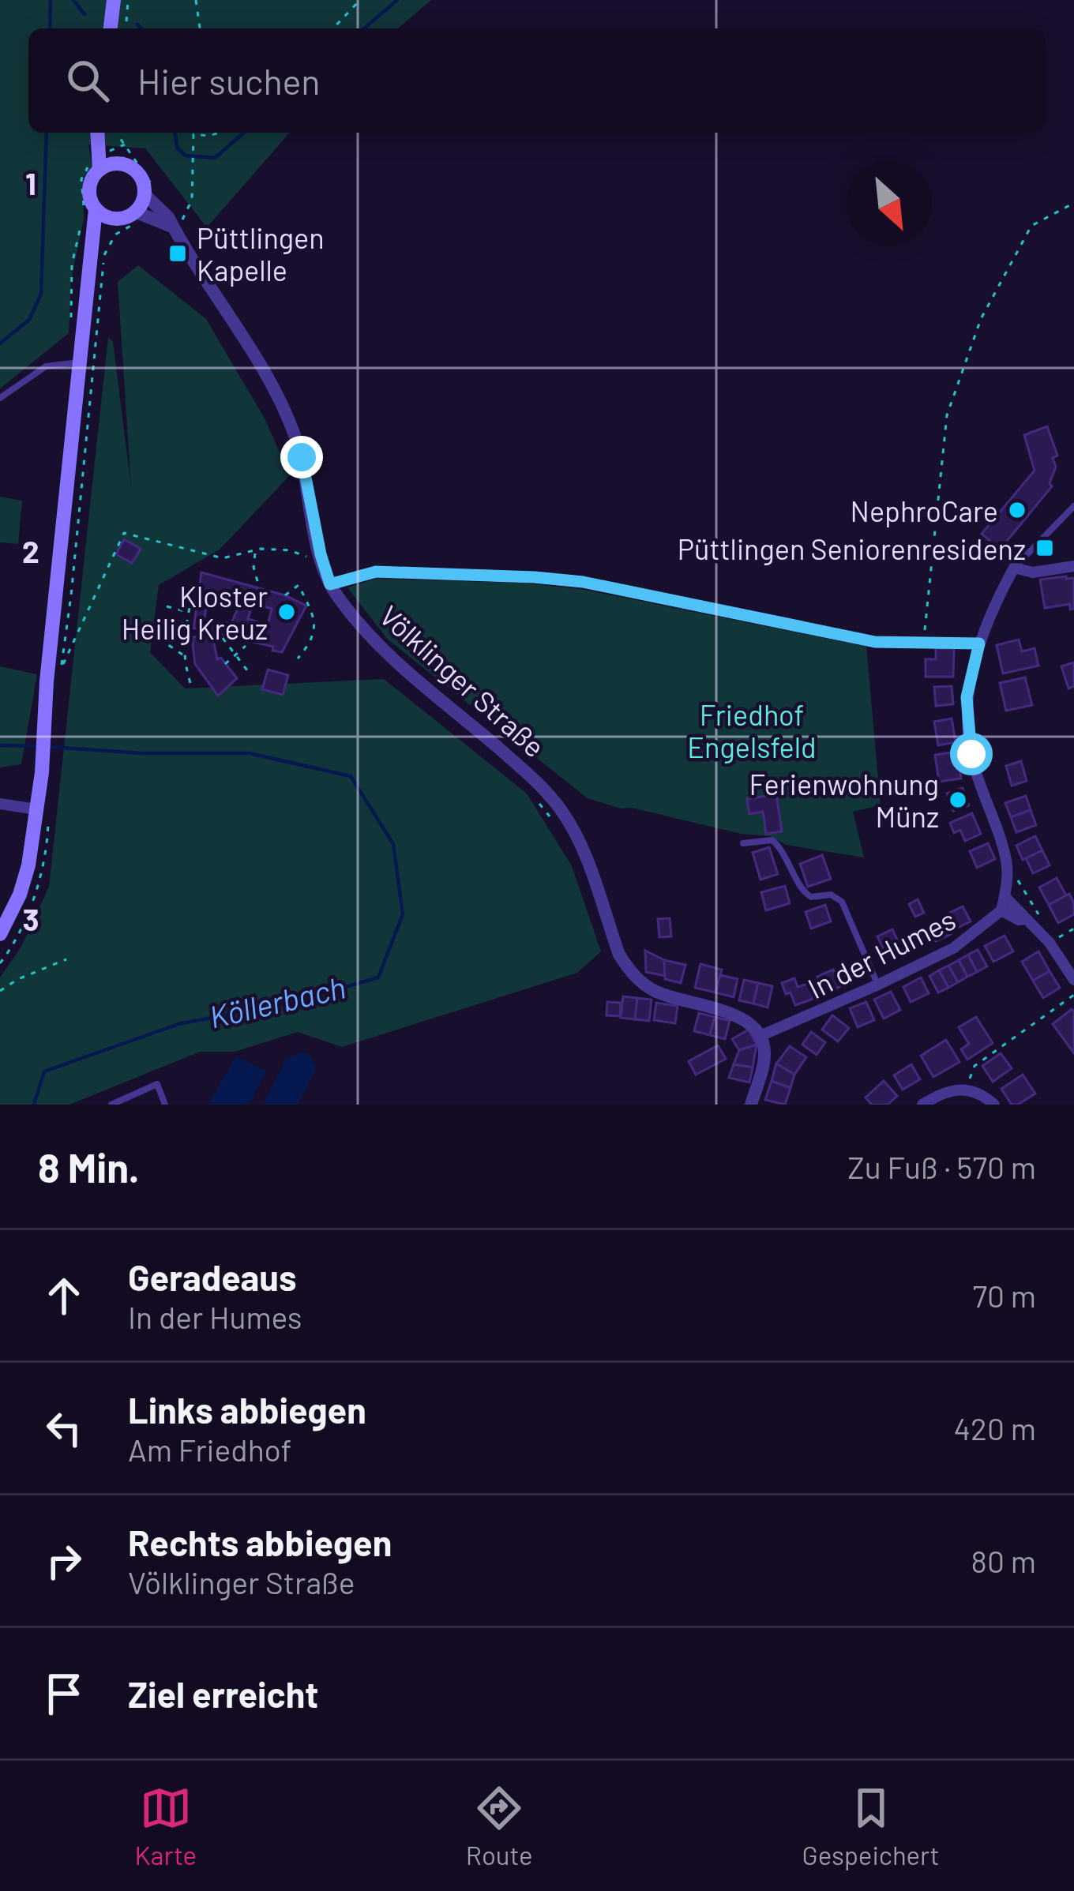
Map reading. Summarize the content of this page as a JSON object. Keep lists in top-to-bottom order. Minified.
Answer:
{"streets":{"street":["Völklinger Straße","In der Humes"]},"crossings":[["Völklinger Straße","In der Humes"]],"water":["Köllerbach"],"parks":["Friedhof Engelsfeld"],"places":{"transit":["Püttlingen Kapelle","Püttlingen Seniorenresidenz"],"other":["NephroCare","Kloster Heilig Kreuz","Ferienwohnung Münz"]},"north":"bottom right","page":{"search":"Hier suchen","heading":["8 Min.","Zu Fuß · 570 m"],"list":[["Geradeaus","In der Humes","70 m"],["Links abbiegen","Am Friedhof","420 m"],["Rechts abbiegen","Völklinger Straße","80 m"],"Ziel erreicht"],"nav":["Karte","Route","Gespeichert"]},"grid":{"rows":["1","2","3"]}}
